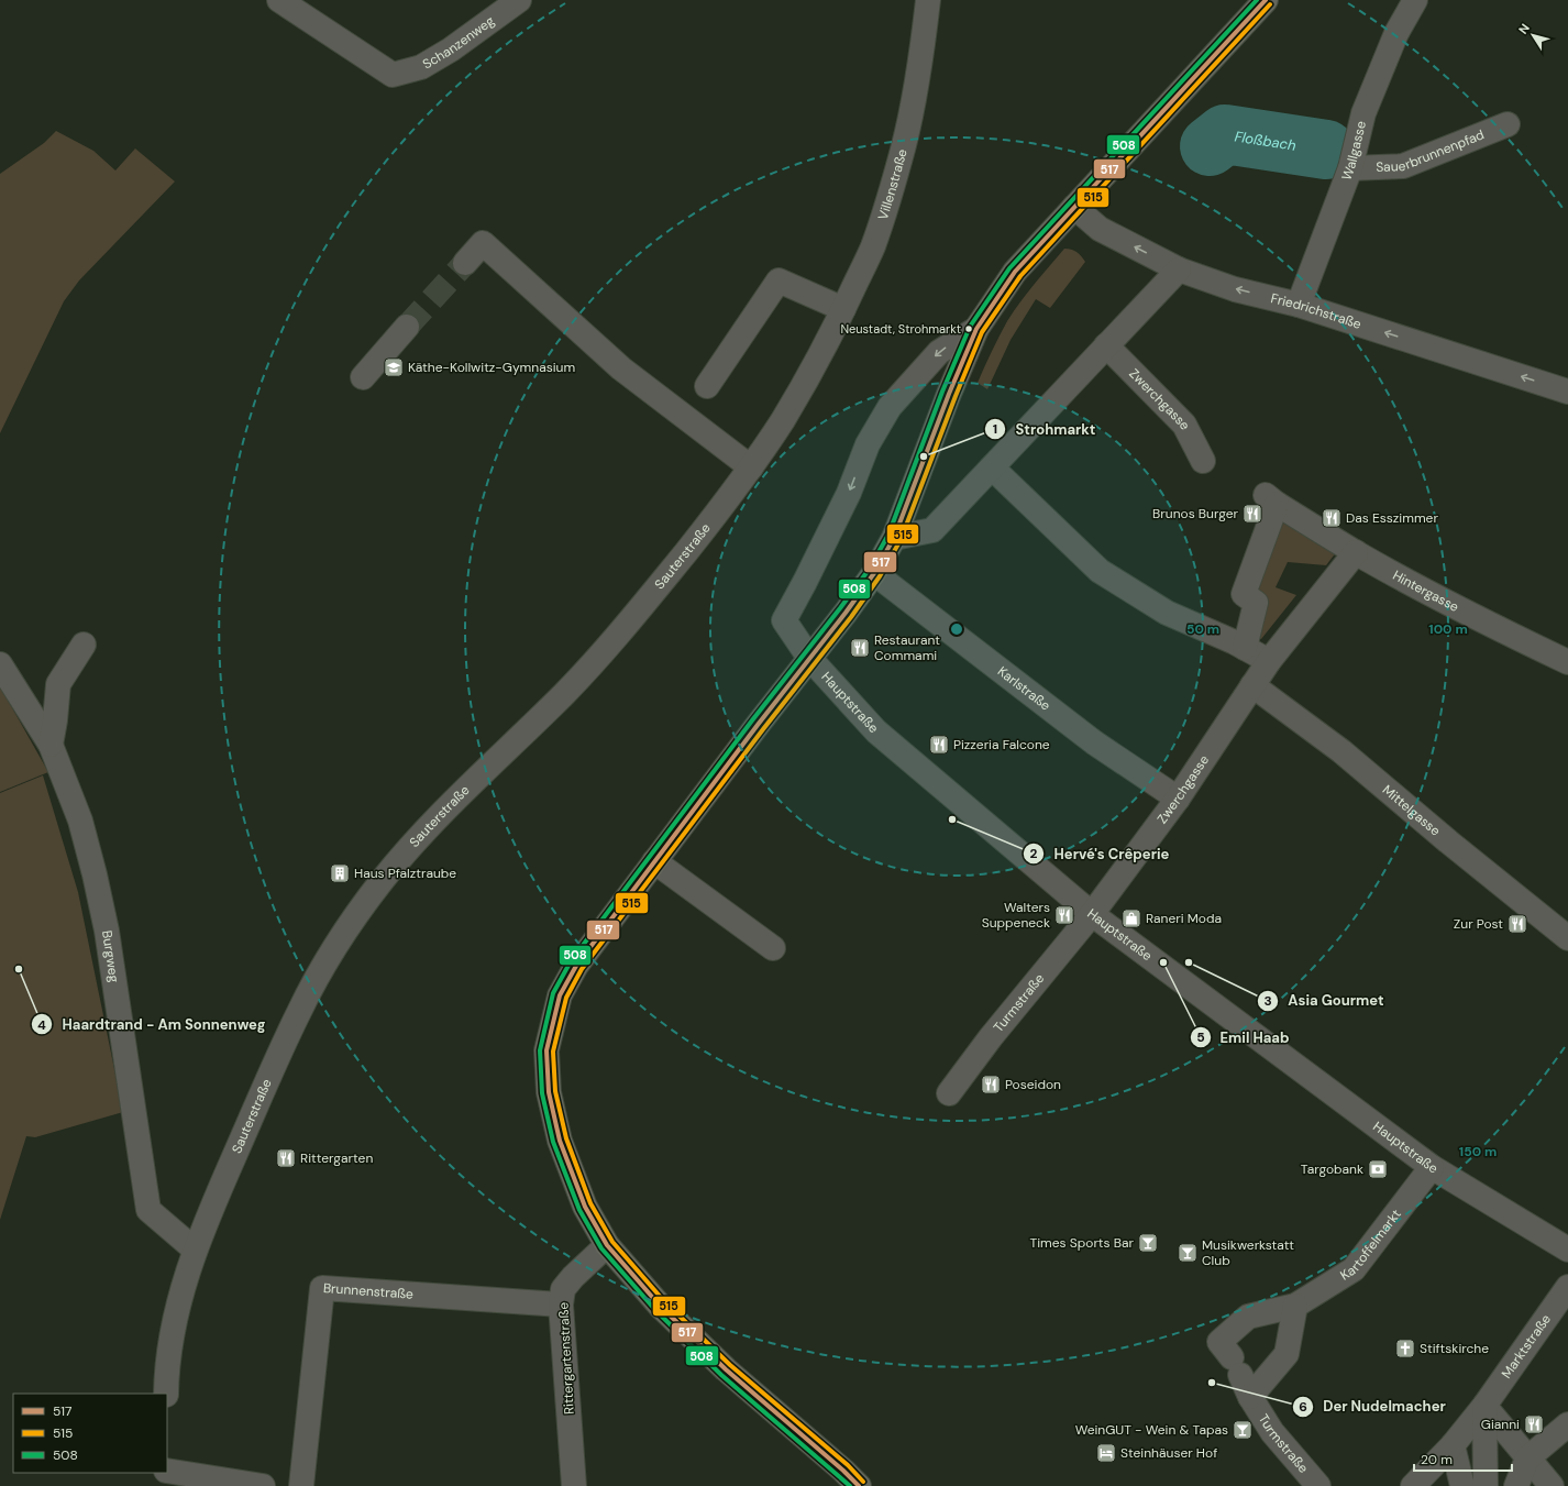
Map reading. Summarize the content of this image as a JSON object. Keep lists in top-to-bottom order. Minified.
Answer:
{"streets":{"street":["Schanzenweg","Sauerbrunnenpfad","Wallgasse","Villenstraße","Friedrichstraße","Zwerchgasse","Sauterstraße","Hintergasse","Karlstraße","Hauptstraße","Mittelgasse","Burgweg","Turmstraße","Kartoffelmarkt","Brunnenstraße","Marktstraße","Rittergartenstraße"]},"crossings":[["Sauerbrunnenpfad","Wallgasse"],["Wallgasse","Friedrichstraße"],["Villenstraße","Sauterstraße"],["Zwerchgasse","Hintergasse"],["Zwerchgasse","Karlstraße"],["Zwerchgasse","Hauptstraße"],["Zwerchgasse","Mittelgasse"],["Zwerchgasse","Turmstraße"],["Sauterstraße","Burgweg"],["Hauptstraße","Turmstraße"],["Hauptstraße","Kartoffelmarkt"],["Turmstraße","Kartoffelmarkt"],["Brunnenstraße","Rittergartenstraße"]],"one_way":["Friedrichstraße"],"water":["Floßbach"],"places":{"other":["Neustadt, Strohmarkt","Strohmarkt","Hervé's Crêperie","Emil Haab","Asia Gourmet","Haardtrand - Am Sonnenweg","Der Nudelmacher"],"school or university":["Käthe-Kollwitz-Gymnasium"],"restaurant":["Brunos Burger","Das Esszimmer","Restaurant Commami","Pizzeria Falcone","Walters Suppeneck","Zur Post","Poseidon","Rittergarten","Gianni"],"building":["Haus Pfalztraube"],"shop":["Raneri Moda"],"bank":["Targobank"],"bar":["Times Sports Bar","Musikwerkstatt Club","WeinGUT - Wein & Tapas"],"church":["Stiftskirche"],"hotel":["Steinhäuser Hof"]},"lines":["transit line 517","transit line 508","transit line 515"],"legend":["517","515","508"],"scale_bar":"20 m","north":"top left","rings":["50 m","100 m","150 m"]}
